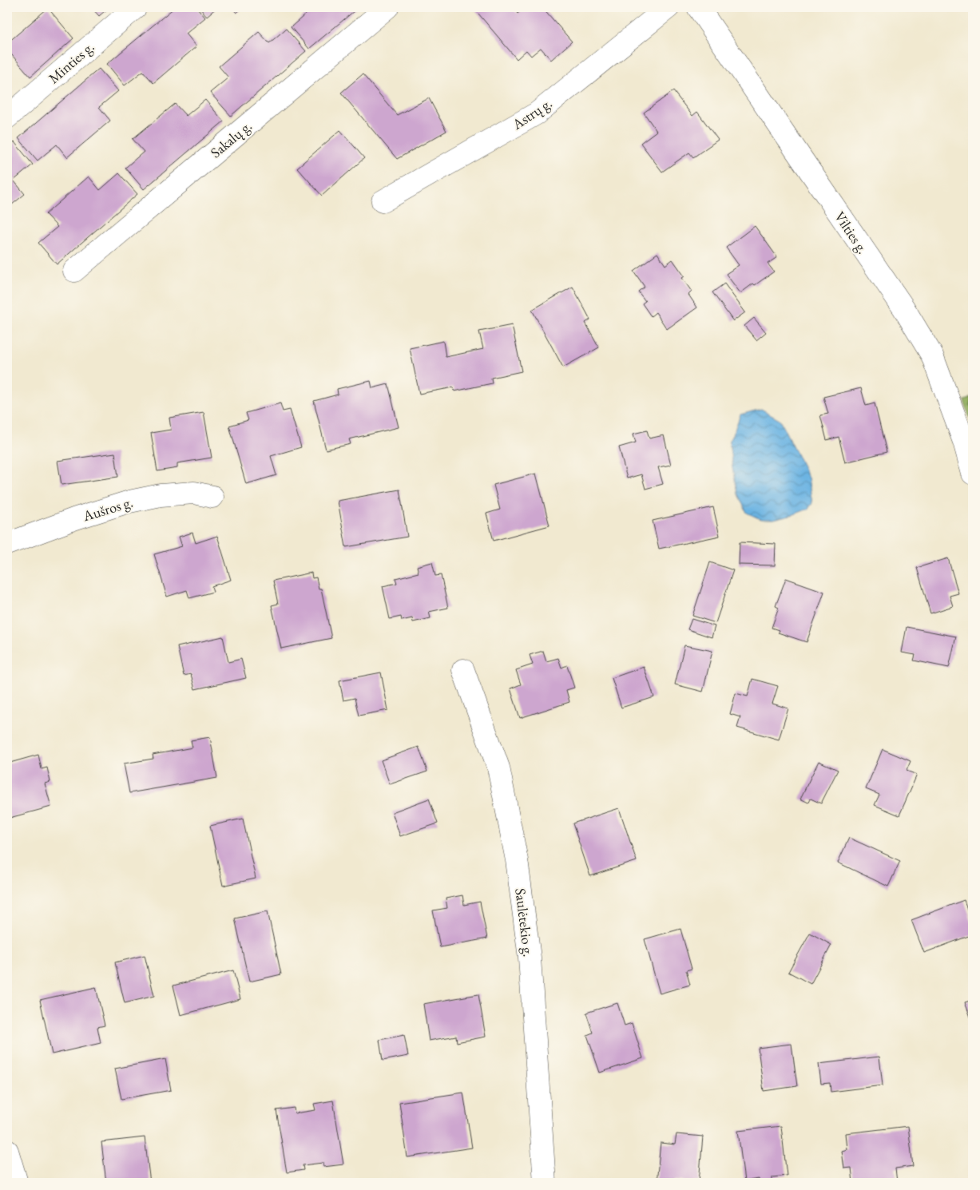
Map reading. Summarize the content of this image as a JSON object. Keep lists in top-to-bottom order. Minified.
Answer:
{"streets":{"street":["Minties g.","Astrų g.","Sakalų g.","Vilties g.","Aušros g.","Saulėtekio g."]}}
